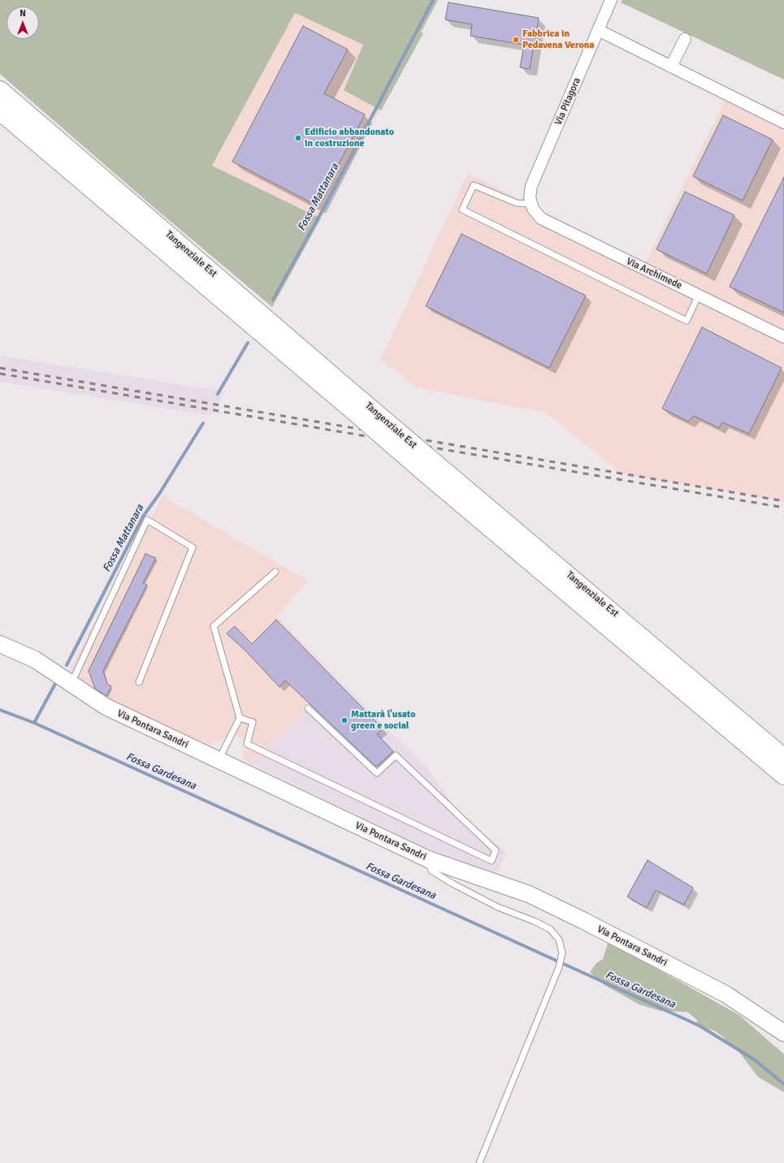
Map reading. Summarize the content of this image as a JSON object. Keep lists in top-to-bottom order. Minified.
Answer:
{"streets":{"highway":["Tangenziale Est"],"street":["Via Pitagora","Via Archimede","Via Pontara Sandri"]},"crossings":[["Via Pitagora","Via Archimede"]],"water":["Fossa Mattanara","Fossa Gardesana"],"places":["Fabbrica in Pedavena Verona","Edificio abbandonato in costruzione","Mattarà l'usato green e social"],"north":"top"}
